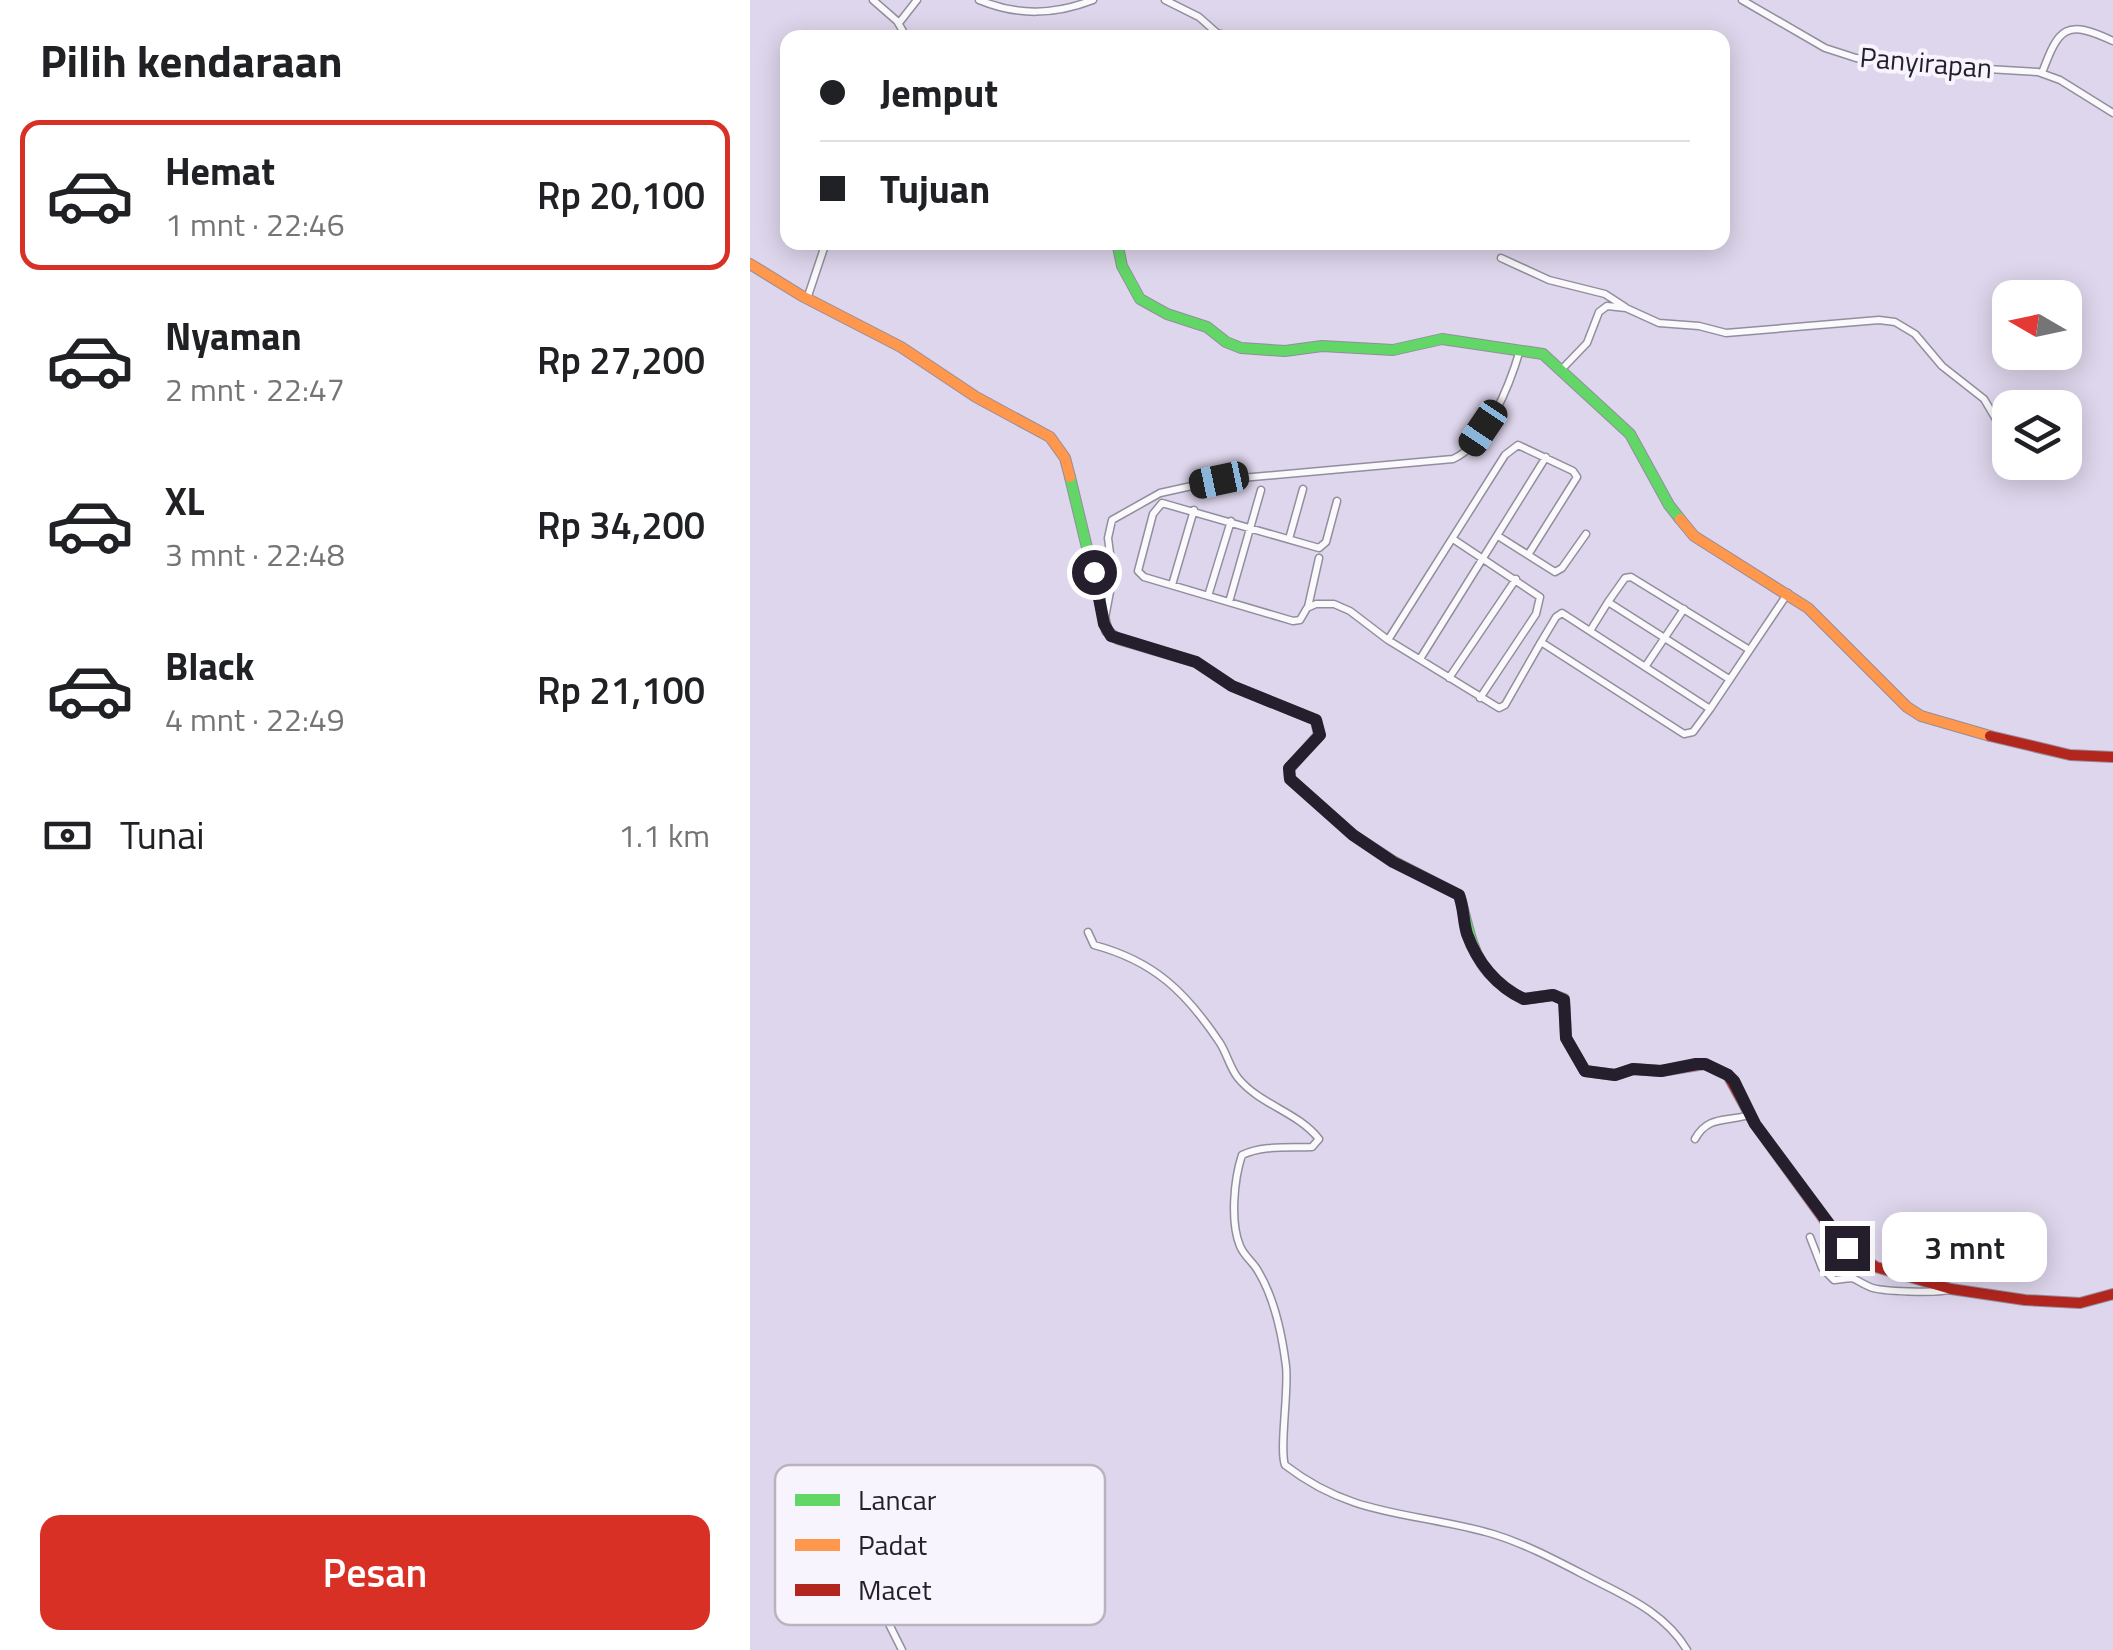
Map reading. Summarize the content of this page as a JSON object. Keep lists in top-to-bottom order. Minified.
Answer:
{"streets":{"street":["Panyirapan"]},"legend":["Lancar","Padat","Macet"],"north":"left","page":{"heading":"Pilih kendaraan","banner":["Jemput","Tujuan"],"list":[{"name":"Hemat","note":"1 mnt · 22:46","value":"Rp 20,100"},{"name":"Nyaman","note":"2 mnt · 22:47","value":"Rp 27,200"},{"name":"XL","note":"3 mnt · 22:48","value":"Rp 34,200"},{"name":"Black","note":"4 mnt · 22:49","value":"Rp 21,100"}],"pay":["Tunai","1.1 km"],"bubble":"3 mnt","buttons":"Pesan"}}
